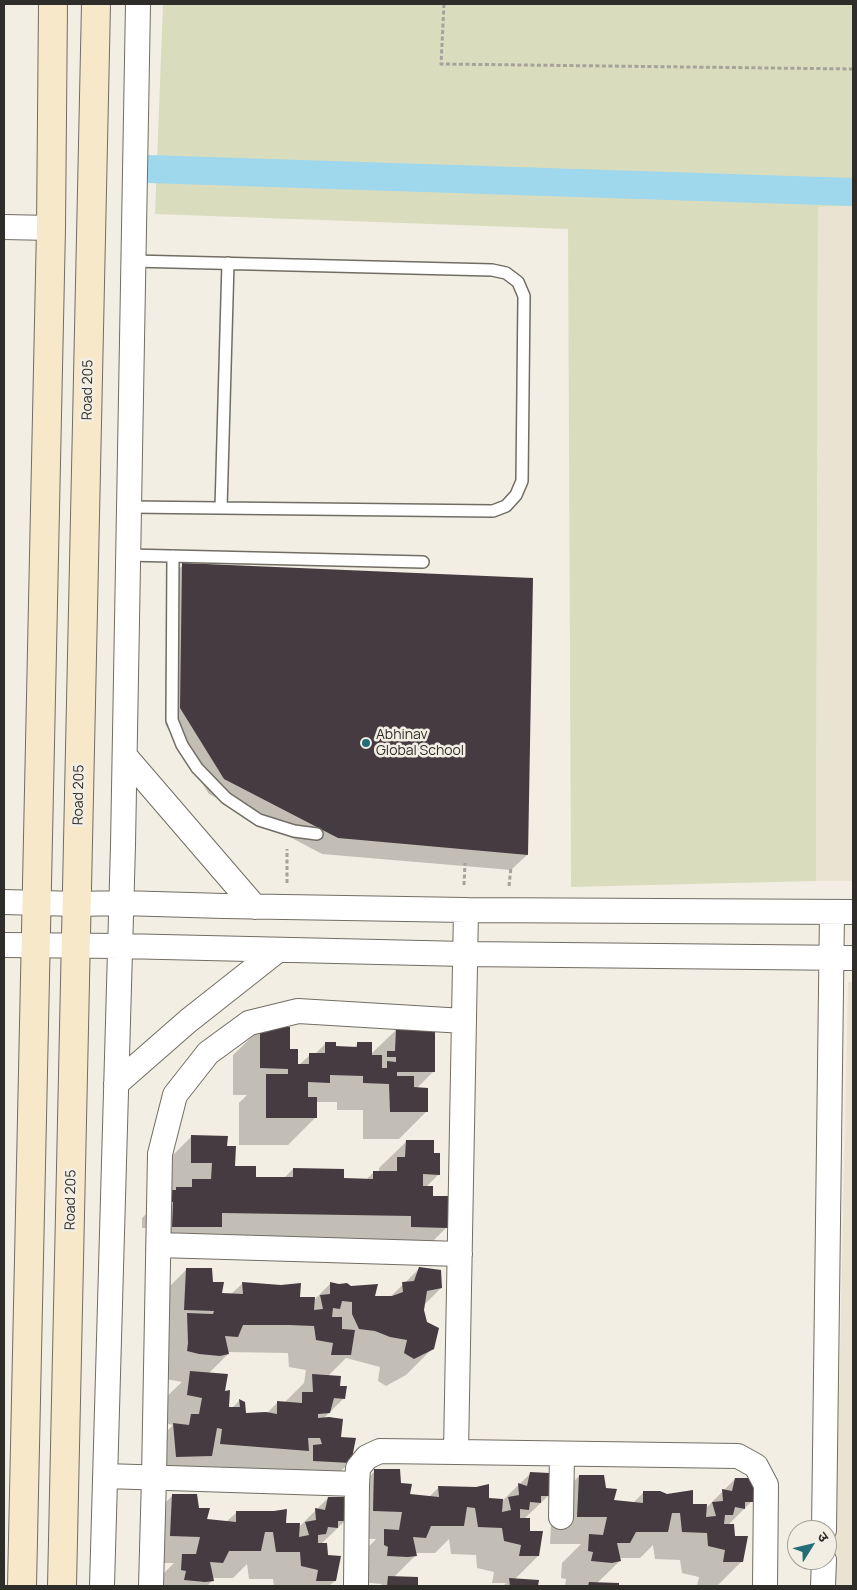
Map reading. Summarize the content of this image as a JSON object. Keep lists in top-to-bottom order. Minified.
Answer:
{"streets":{"main road":["Road 205"]},"places":["Abhinav Global School"],"north":"top right"}
